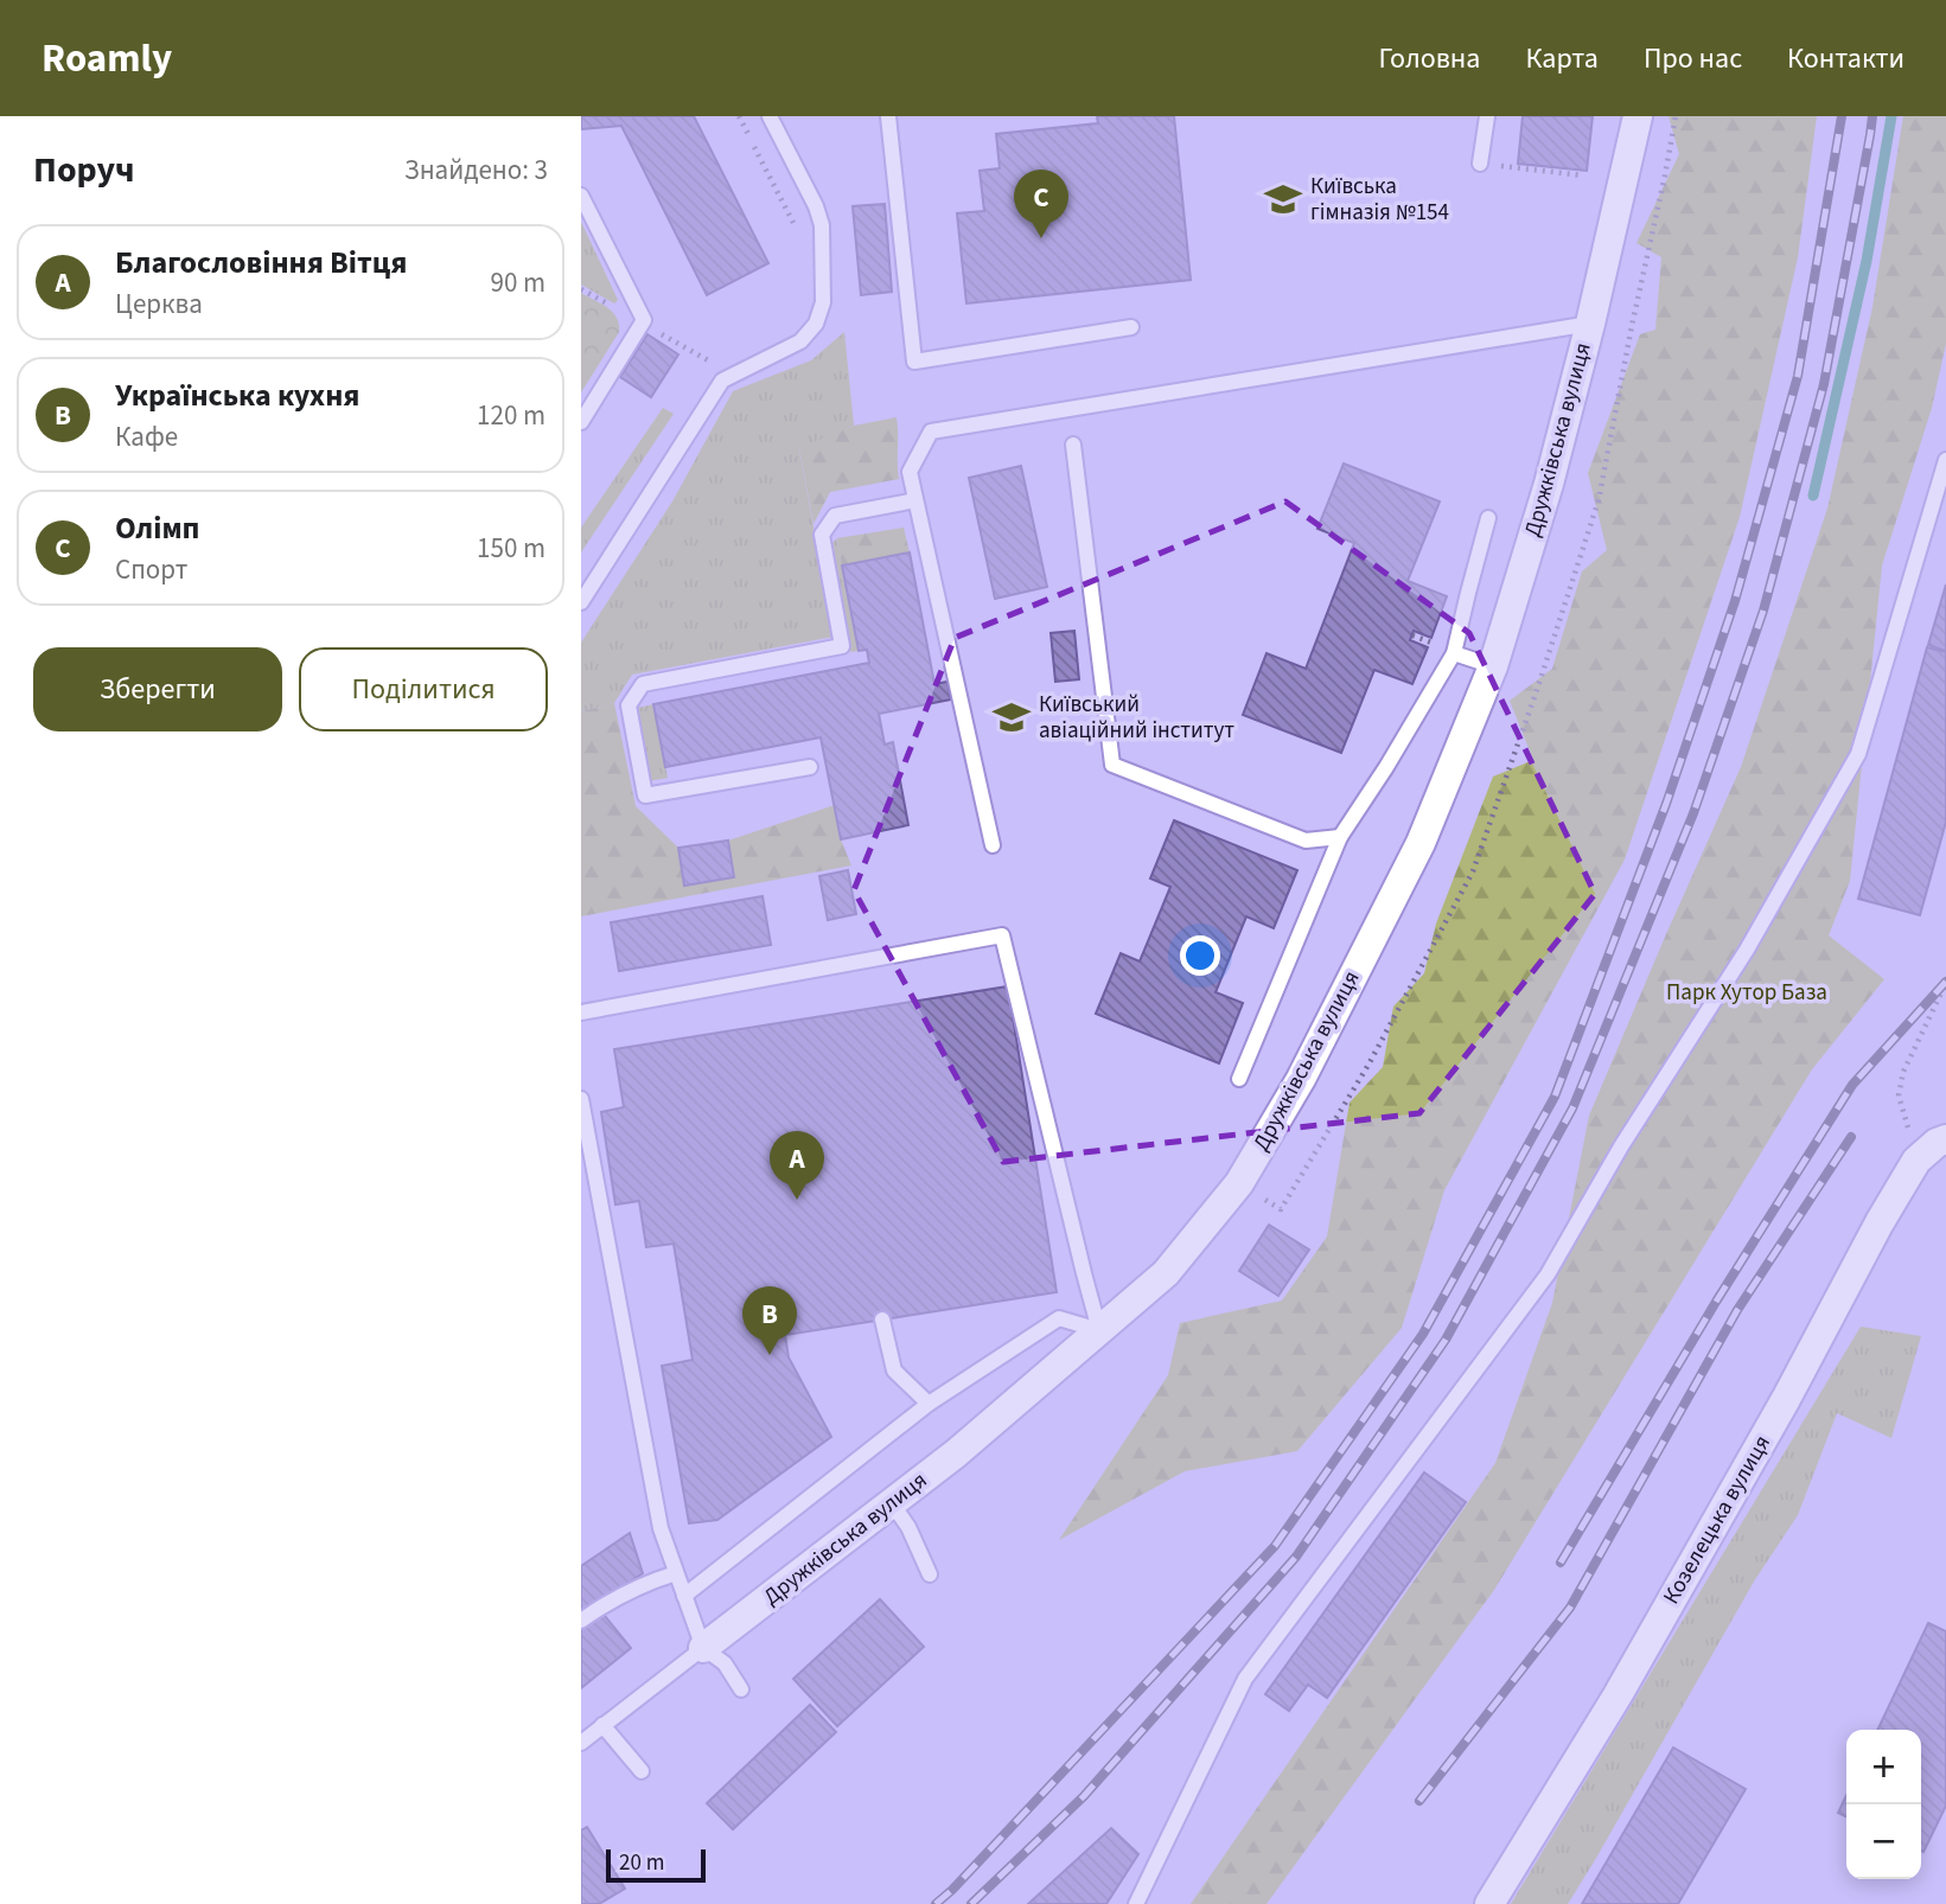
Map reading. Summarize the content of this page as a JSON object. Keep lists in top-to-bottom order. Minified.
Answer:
{"streets":{"street":["Дружківська вулиця","Козелецька вулиця"]},"parks":["Парк Хутор База"],"places":{"school or university":["Київська гімназія №154","Київський авіаційний інститут"]},"scale_bar":"20 m","page":{"header":"Roamly","nav":["Головна","Карта","Про нас","Контакти"],"heading":["Поруч","Знайдено: 3"],"pins":["C","A","B"],"list":[{"mark":"A","name":"Благословіння Вітця","note":"Церква","value":"90 m"},{"mark":"B","name":"Українська кухня","note":"Кафе","value":"120 m"},{"mark":"C","name":"Олімп","note":"Спорт","value":"150 m"}],"buttons":["Зберегти","Поділитися"],"map_buttons":["+","−"],"scale":"20 m"}}
